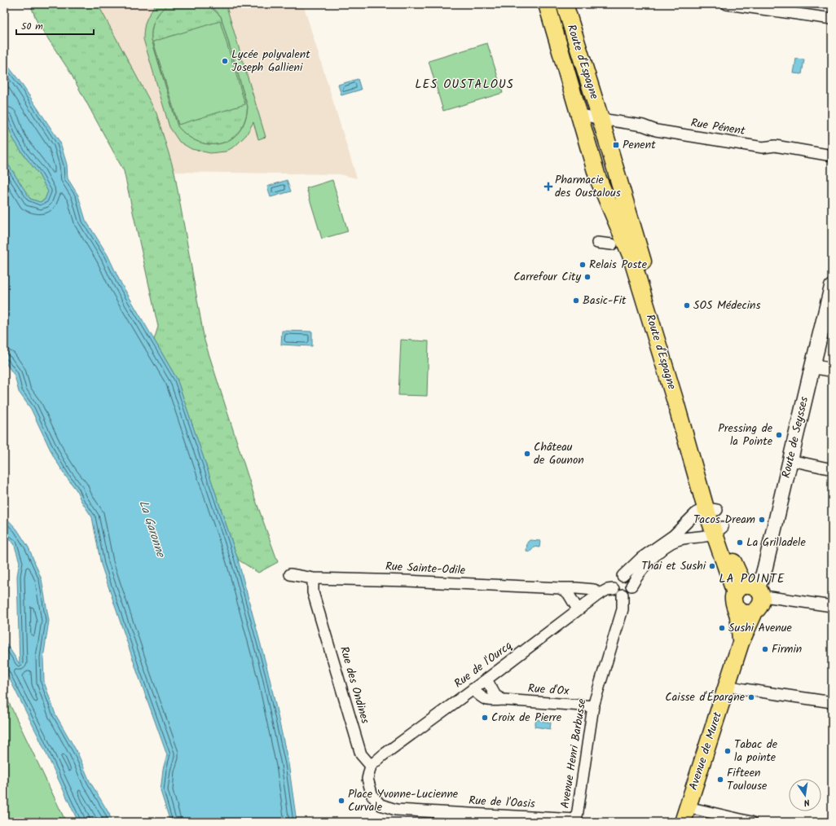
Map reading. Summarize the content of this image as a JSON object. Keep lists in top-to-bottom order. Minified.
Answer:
{"streets":{"main road":["Route d'Espagne","Route de Seysses","Avenue de Muret"],"street":["Rue Pénent","Rue Sainte-Odile","Rue de l'Ourcq","Rue des Ondines","Rue d'Ox","Avenue Henri Barbusse","Rue de l'Oasis"]},"crossings":[["Route d'Espagne","Rue Pénent"],["Route d'Espagne","Route de Seysses"],["Route d'Espagne","Avenue de Muret"],["Route de Seysses","Avenue de Muret"],["Rue Sainte-Odile","Rue de l'Ourcq"],["Rue Sainte-Odile","Rue des Ondines"],["Rue de l'Ourcq","Rue des Ondines"],["Rue de l'Ourcq","Rue d'Ox"],["Rue de l'Ourcq","Avenue Henri Barbusse"],["Rue de l'Ourcq","Rue de l'Oasis"],["Rue des Ondines","Rue de l'Oasis"],["Rue d'Ox","Avenue Henri Barbusse"],["Avenue Henri Barbusse","Rue de l'Oasis"]],"districts":["LES OUSTALOUS","LA POINTE"],"water":["La Garonne"],"places":{"other":["Lycée polyvalent Joseph Gallieni","Relais Poste","Carrefour City","Basic-Fit","SOS Médecins","Pressing de la Pointe","Château de Gounon","Tacos Dream","La Grilladele","Thai et Sushi","Sushi Avenue","Firmin","Caisse d'Épargne","Croix de Pierre","Tabac de la pointe","Fifteen Toulouse","Place Yvonne-Lucienne Curvale"],"transit":["Penent"],"health":["Pharmacie des Oustalous"]},"scale_bar":"50 m","north":"bottom"}
